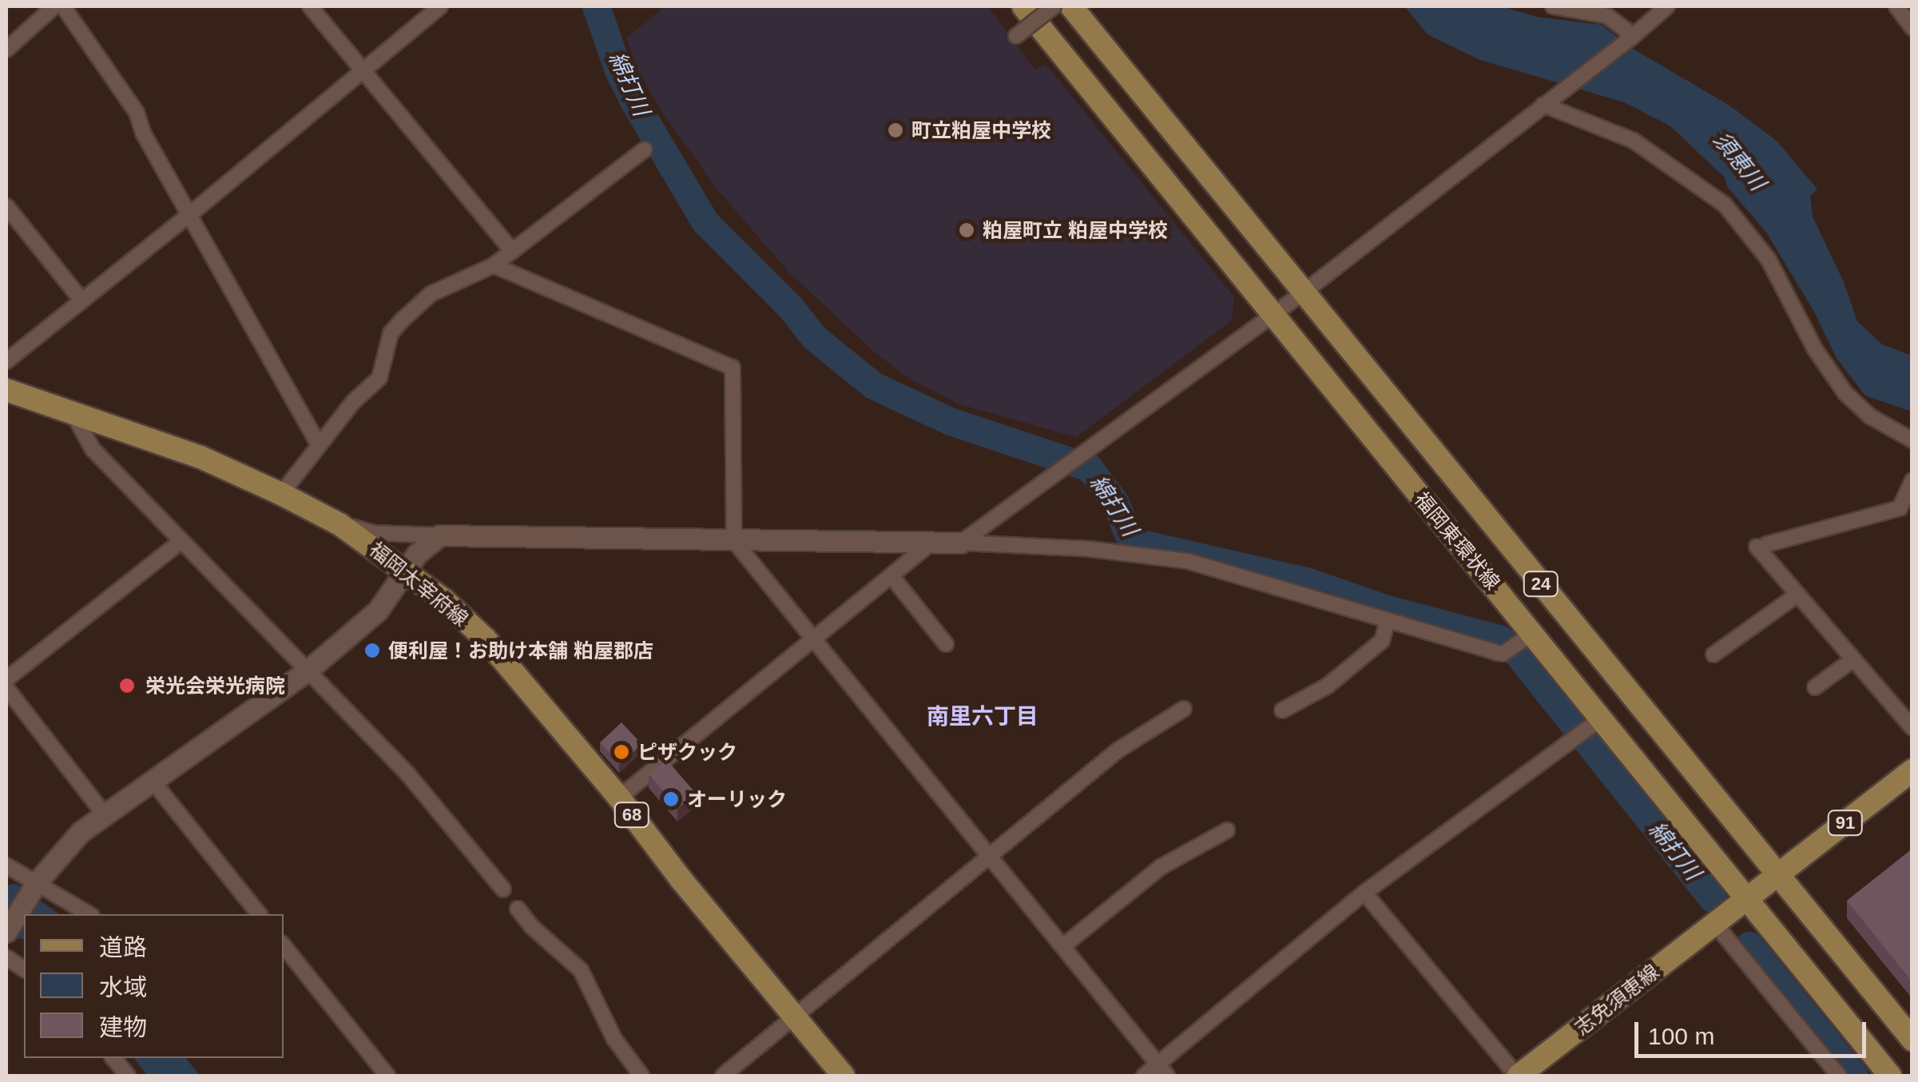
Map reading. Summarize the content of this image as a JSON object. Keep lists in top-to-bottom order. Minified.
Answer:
{"streets":{"main road":["福岡東環状線","福岡太宰府線","24","68","91","志免須恵線"]},"crossings":[["福岡東環状線","91"],["91","志免須恵線"]],"districts":["南里六丁目"],"water":["綿打川","須恵川"],"places":["町立粕屋中学校","粕屋町立 粕屋中学校","便利屋！お助け本舗 粕屋郡店","栄光会栄光病院","ピザクック","オーリック"],"legend":["道路","水域","建物"],"scale_bar":"100 m"}
